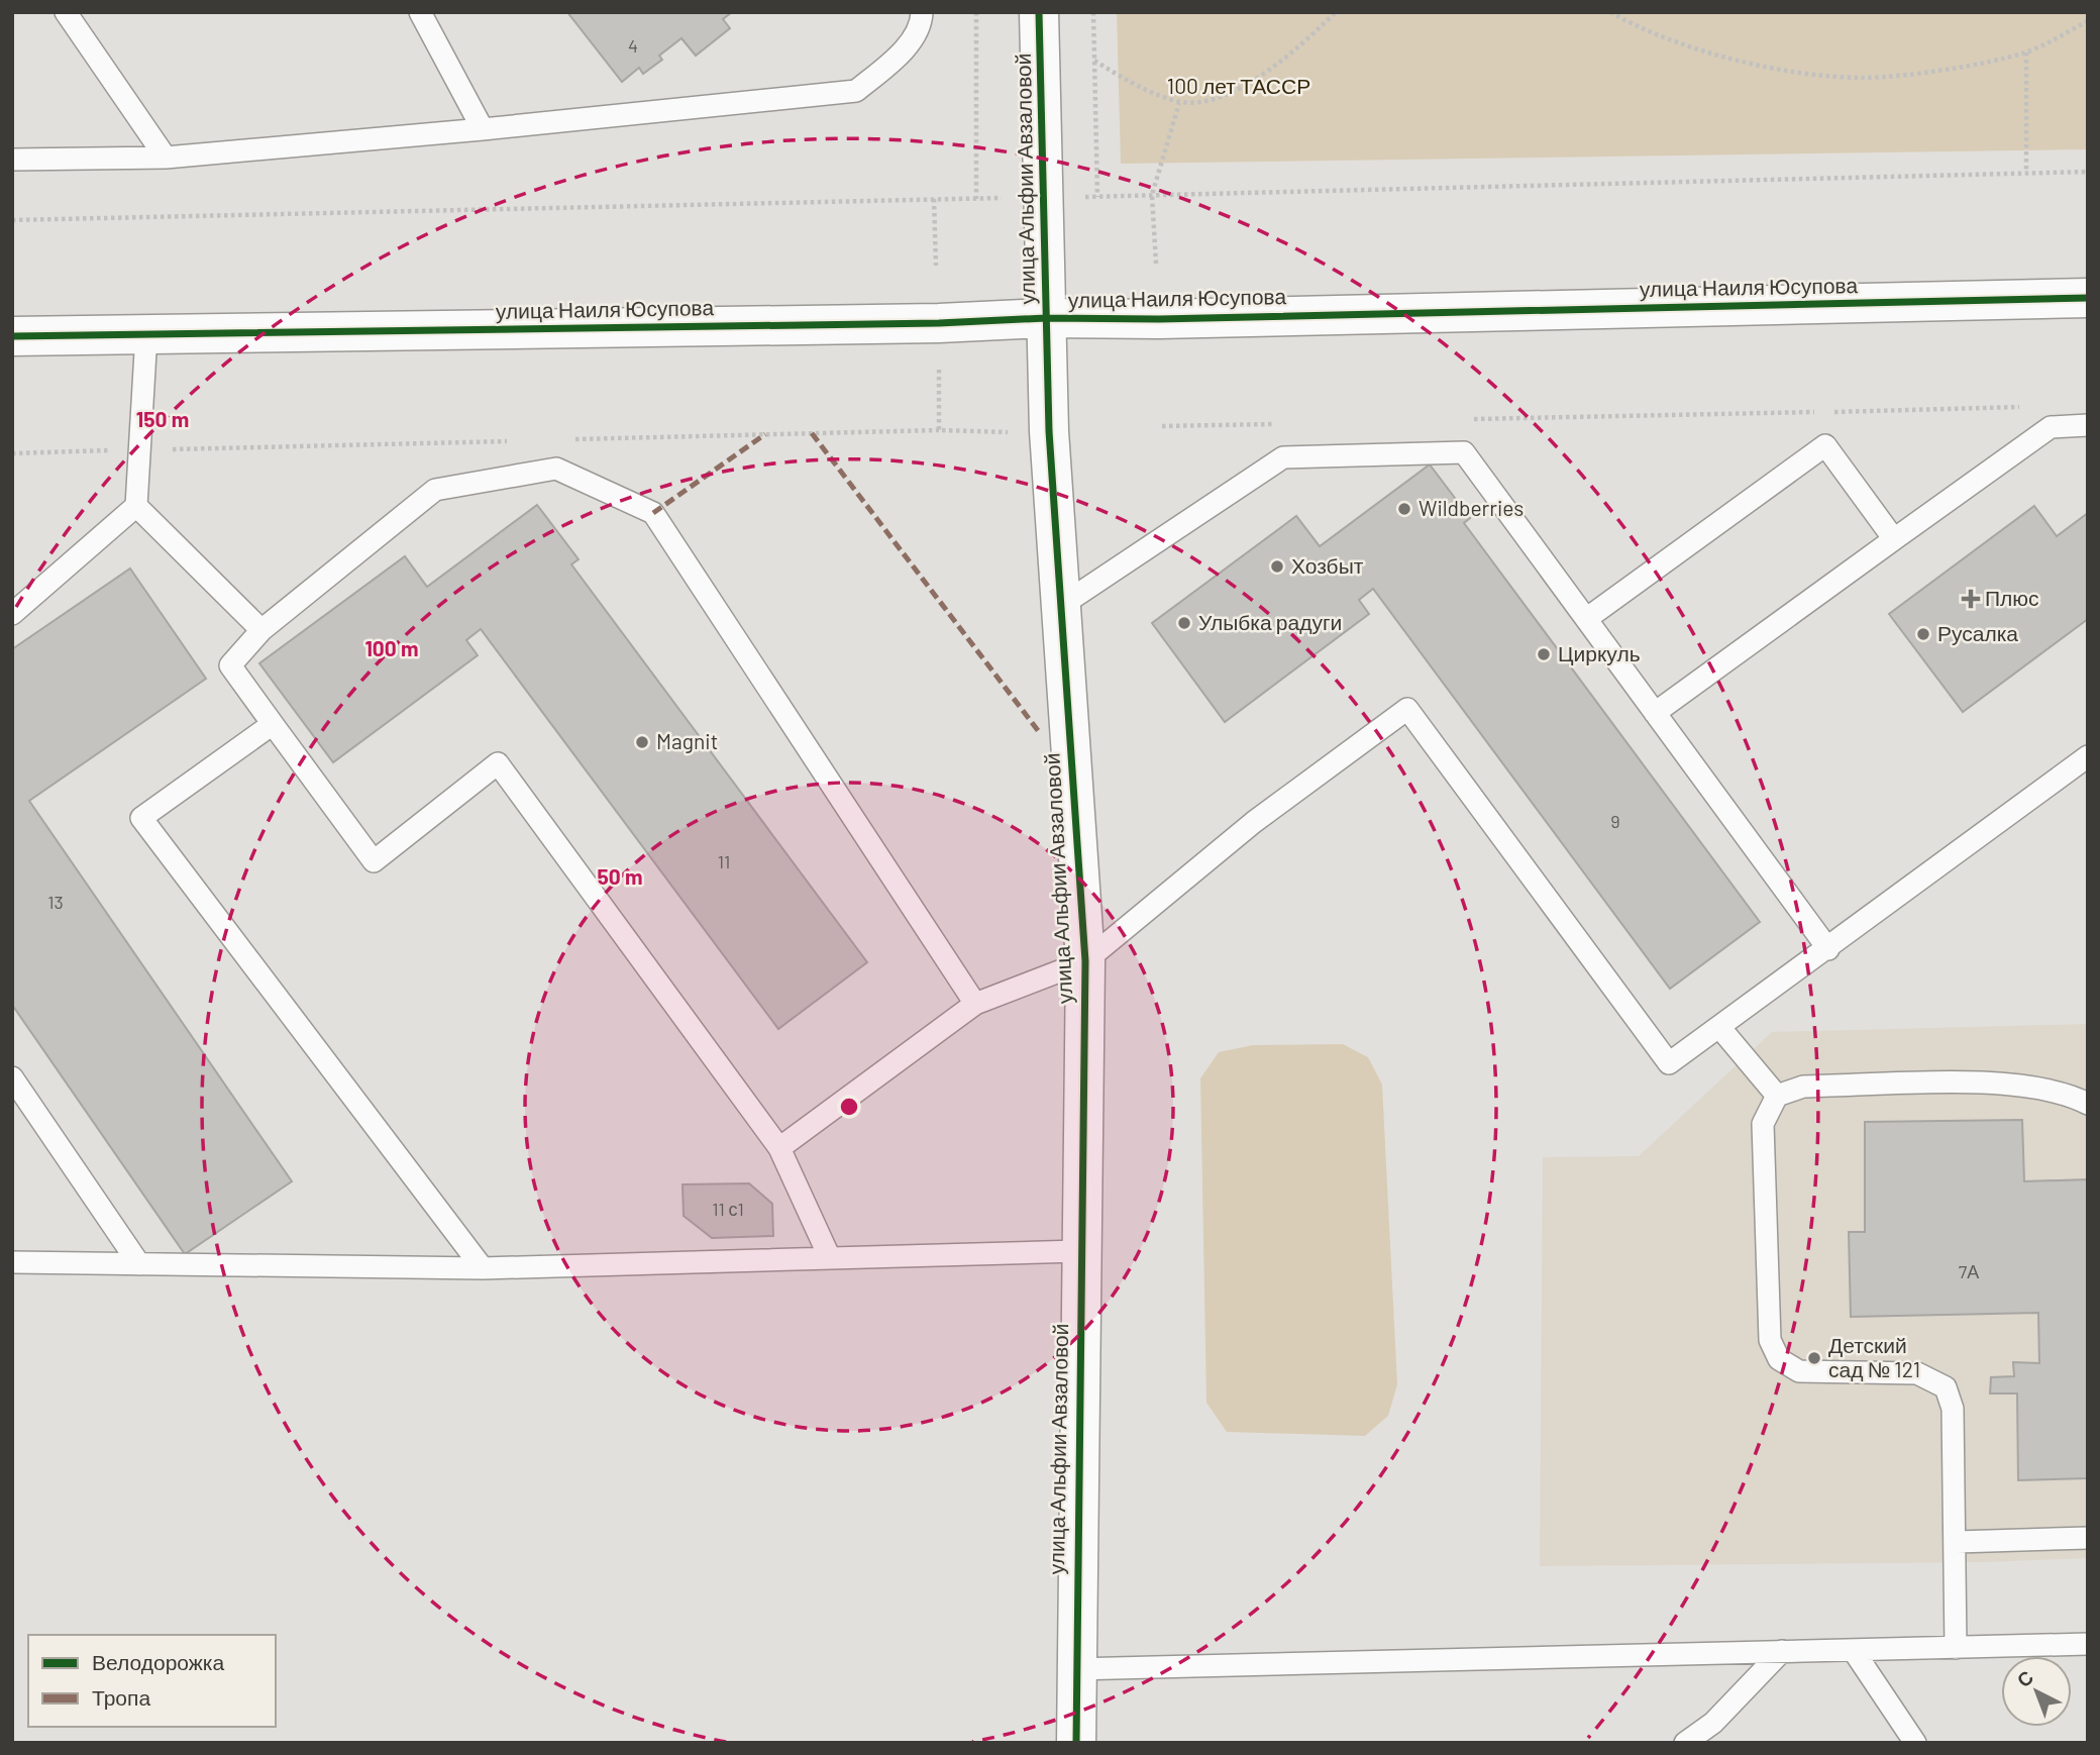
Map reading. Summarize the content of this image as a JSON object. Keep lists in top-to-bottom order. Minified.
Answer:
{"streets":{"street":["улица Альфии Авзаловой","улица Наиля Юсупова"]},"crossings":[["улица Альфии Авзаловой","улица Наиля Юсупова"]],"parks":["100 лет ТАССР"],"places":{"other":["Wildberries","Хозбыт","Улыбка радуги","Русалка","Циркуль","Magnit","Детский сад № 121"],"health":["Плюс"]},"house_numbers":["4","9","11","13","11 с1","7А"],"legend":["Велодорожка","Тропа"],"north":"top left","rings":["150 m","100 m","50 m"]}
